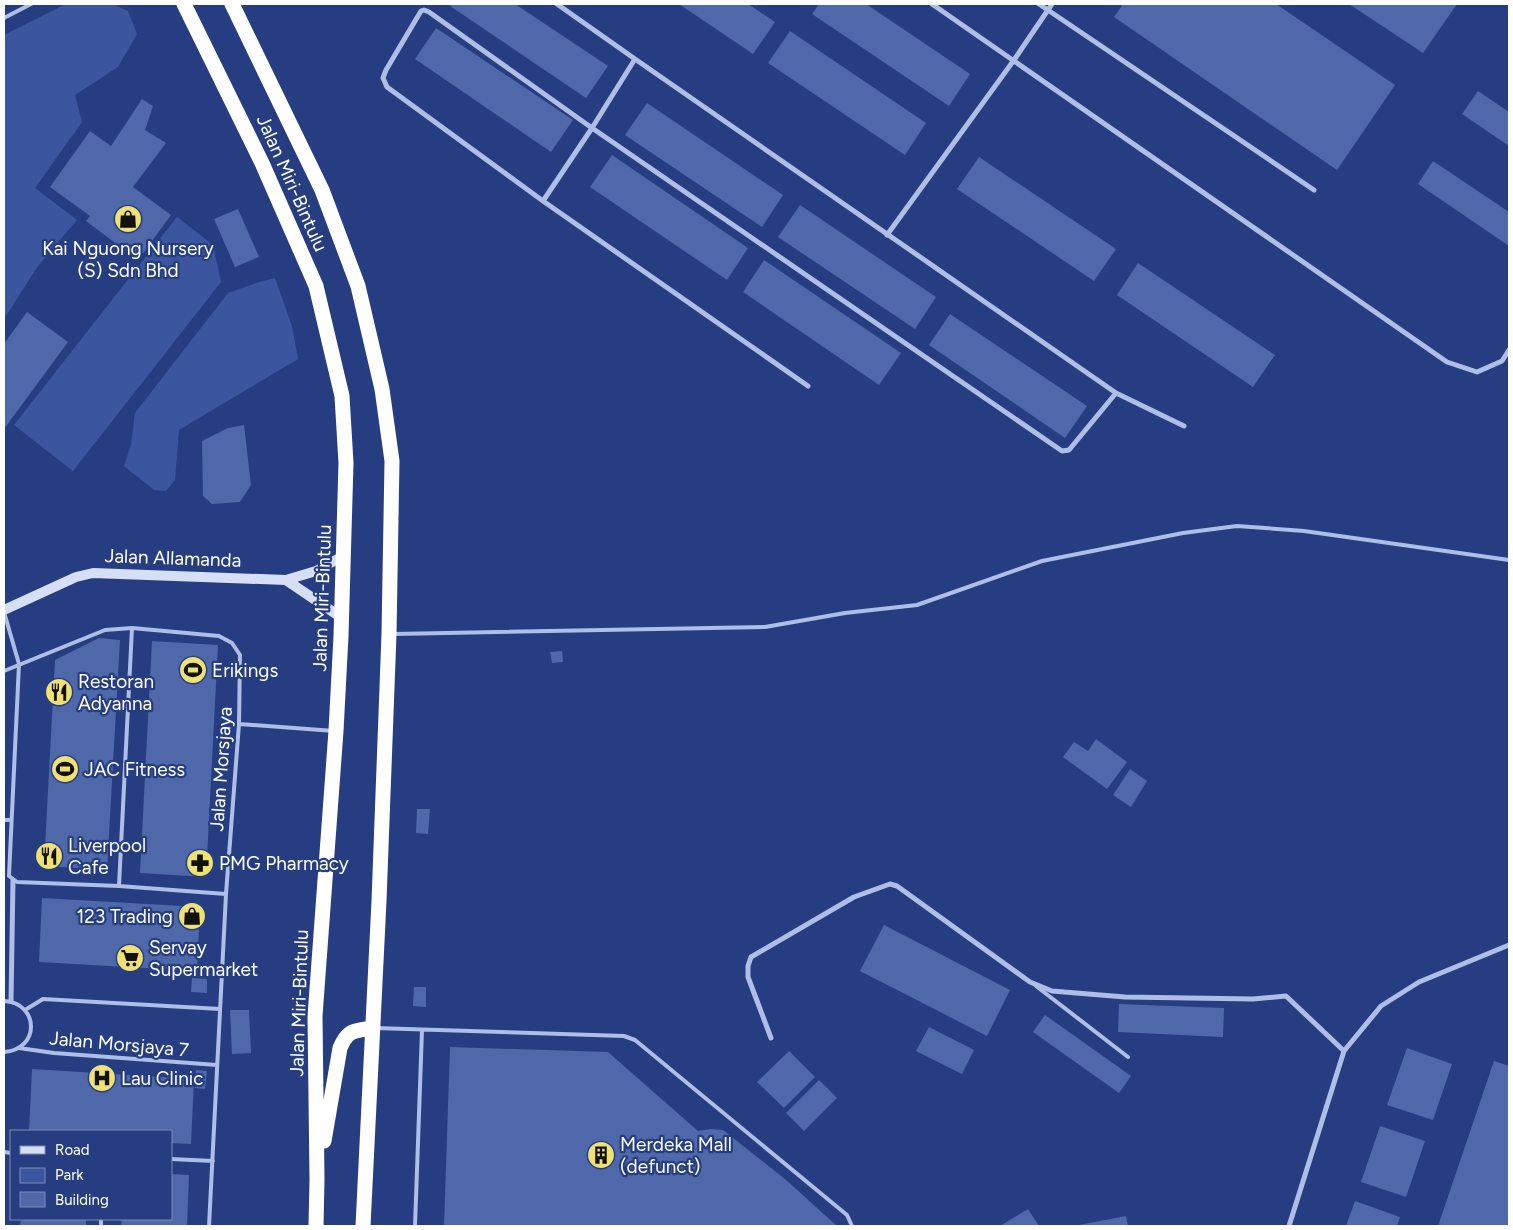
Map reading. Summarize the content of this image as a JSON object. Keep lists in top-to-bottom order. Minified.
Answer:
{"streets":{"highway":["Jalan Miri-Bintulu"],"street":["Jalan Allamanda"],"lane":["Jalan Morsjaya","Jalan Morsjaya 7"]},"crossings":[["Jalan Miri-Bintulu","Jalan Allamanda"],["Jalan Morsjaya","Jalan Morsjaya 7"]],"places":{"shop":["Kai Nguong Nursery (S) Sdn Bhd","123 Trading"],"sports":["Erikings","JAC Fitness"],"restaurant":["Restoran Adyanna","Liverpool Cafe"],"pharmacy":["PMG Pharmacy"],"supermarket":["Servay Supermarket"],"hospital":["Lau Clinic"],"building":["Merdeka Mall (defunct)"]},"legend":["Road","Park","Building"]}
